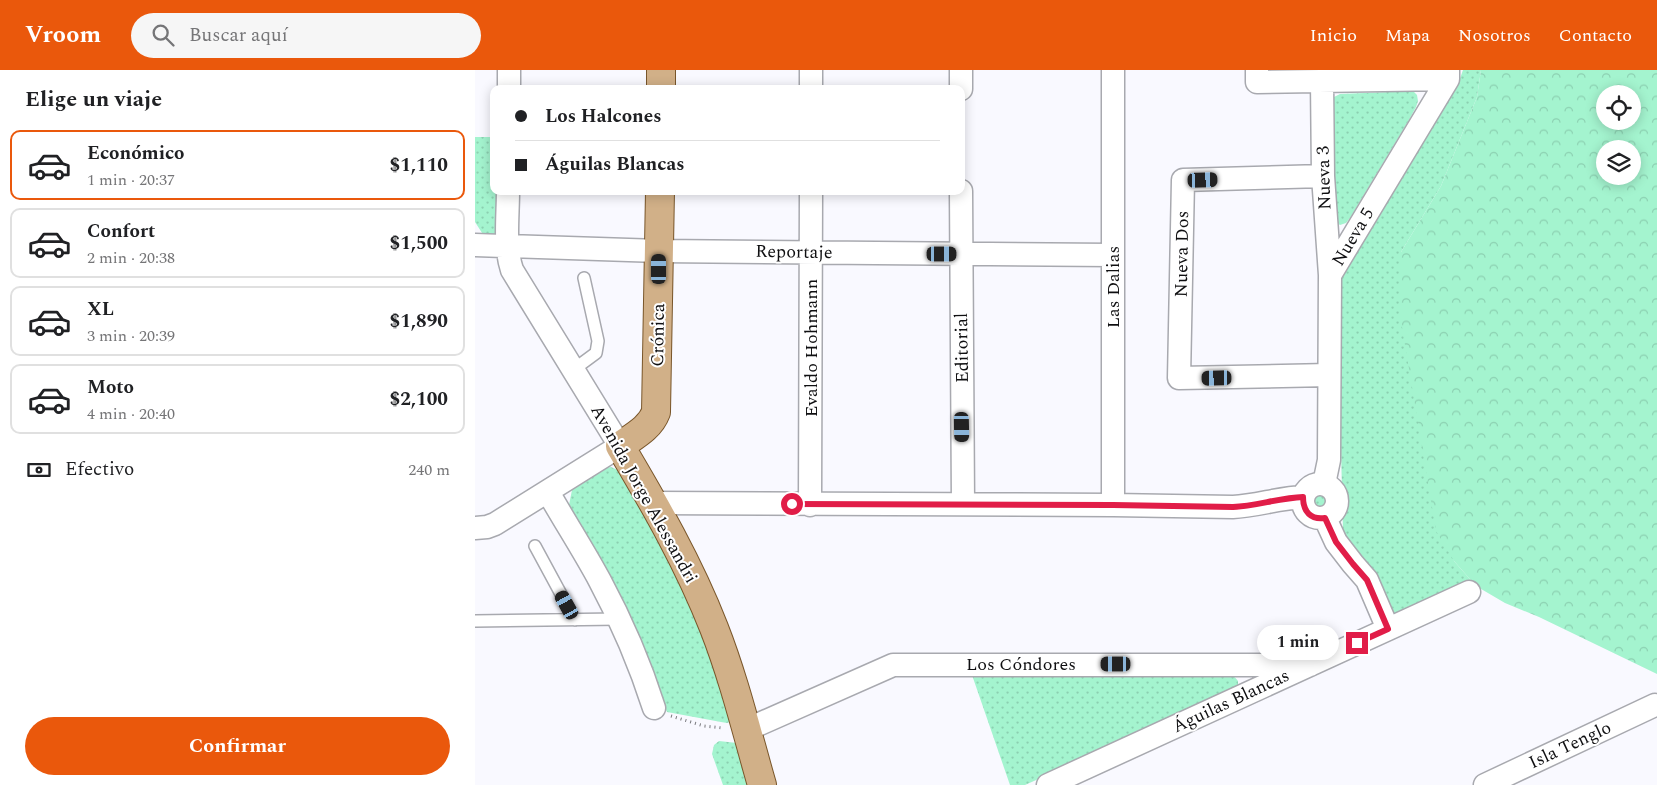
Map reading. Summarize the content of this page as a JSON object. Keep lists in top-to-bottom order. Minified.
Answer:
{"streets":{"main road":["Crónica","Avenida Jorge Alessandri"],"street":["Nueva 3","Nueva 5","Reportaje","Nueva Dos","Las Dalias","Evaldo Hohmann","Editorial","Los Cóndores","Águilas Blancas","Isla Tenglo"]},"crossings":[["Nueva 3","Nueva 5"],["Nueva 3","Nueva Dos"],["Nueva 5","Nueva Dos"],["Reportaje","Las Dalias"],["Reportaje","Crónica"],["Reportaje","Evaldo Hohmann"],["Reportaje","Editorial"],["Reportaje","Avenida Jorge Alessandri"],["Crónica","Avenida Jorge Alessandri"],["Avenida Jorge Alessandri","Los Cóndores"],["Los Cóndores","Águilas Blancas"]],"page":{"header":"Vroom","search":"Buscar aquí","nav":["Inicio","Mapa","Nosotros","Contacto"],"heading":"Elige un viaje","banner":["Los Halcones","Águilas Blancas"],"list":[{"name":"Económico","note":"1 min · 20:37","value":"$1,110"},{"name":"Confort","note":"2 min · 20:38","value":"$1,500"},{"name":"XL","note":"3 min · 20:39","value":"$1,890"},{"name":"Moto","note":"4 min · 20:40","value":"$2,100"}],"pay":["Efectivo","240 m"],"bubble":"1 min","buttons":"Confirmar"}}
